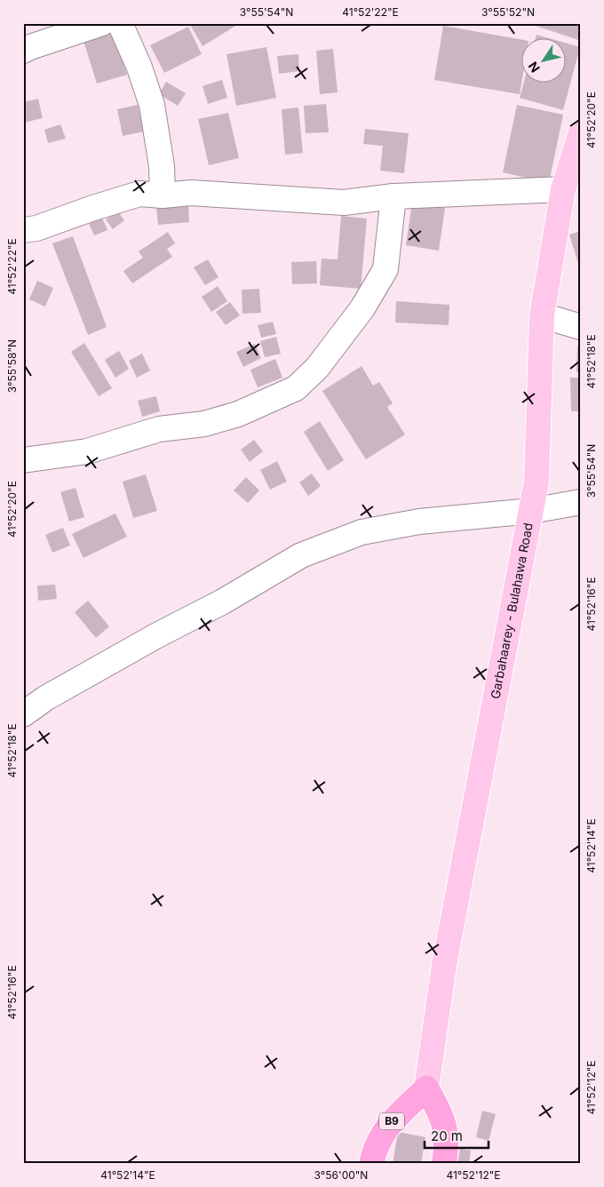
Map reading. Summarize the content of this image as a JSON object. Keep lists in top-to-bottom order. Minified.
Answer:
{"streets":{"highway":["B9"],"main road":["Garbahaarey - Bulahawa Road"]},"crossings":[["Garbahaarey - Bulahawa Road","B9"]],"scale_bar":"20 m","north":"bottom left","coordinates":["3°55'54\"N","41°52'22\"E","3°55'52\"N","41°52'20\"E","41°52'18\"E","3°55'58\"N","41°52'16\"E","41°52'14\"E","41°52'12\"E","3°56'00\"N"]}
